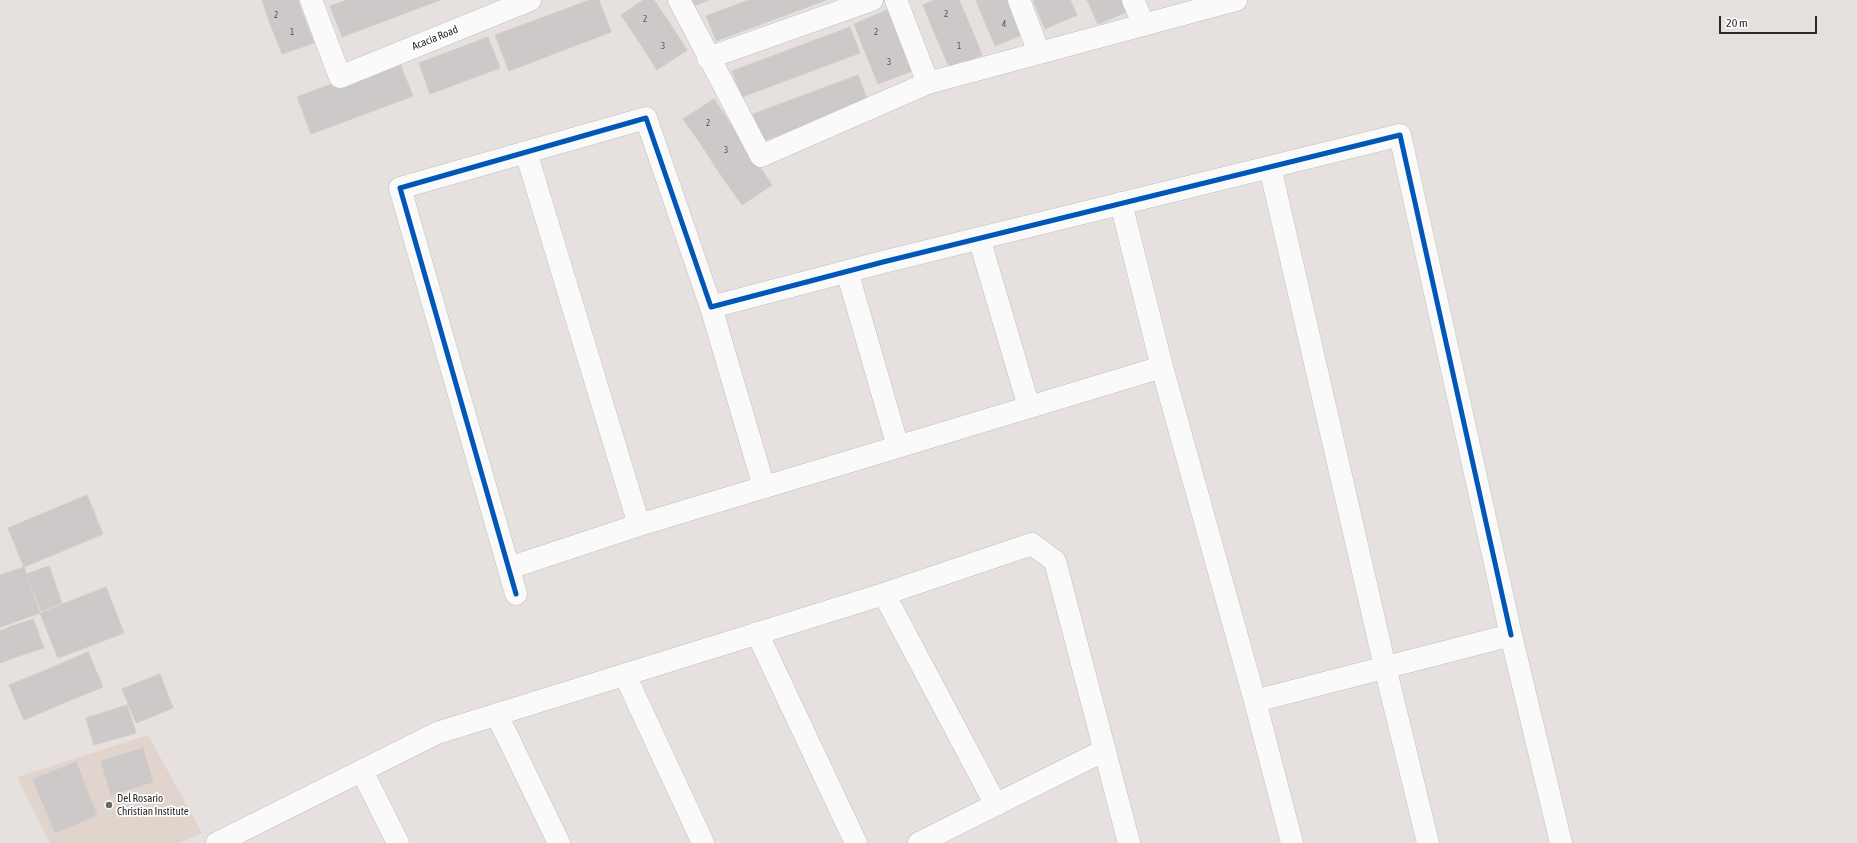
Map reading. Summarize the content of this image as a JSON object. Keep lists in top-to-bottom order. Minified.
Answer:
{"streets":{"street":["Acacia Road"]},"places":["Del Rosario Christian Institute"],"house_numbers":["2","2","2","4","1","2","3","1","3","2","3"],"scale_bar":"20 m"}
